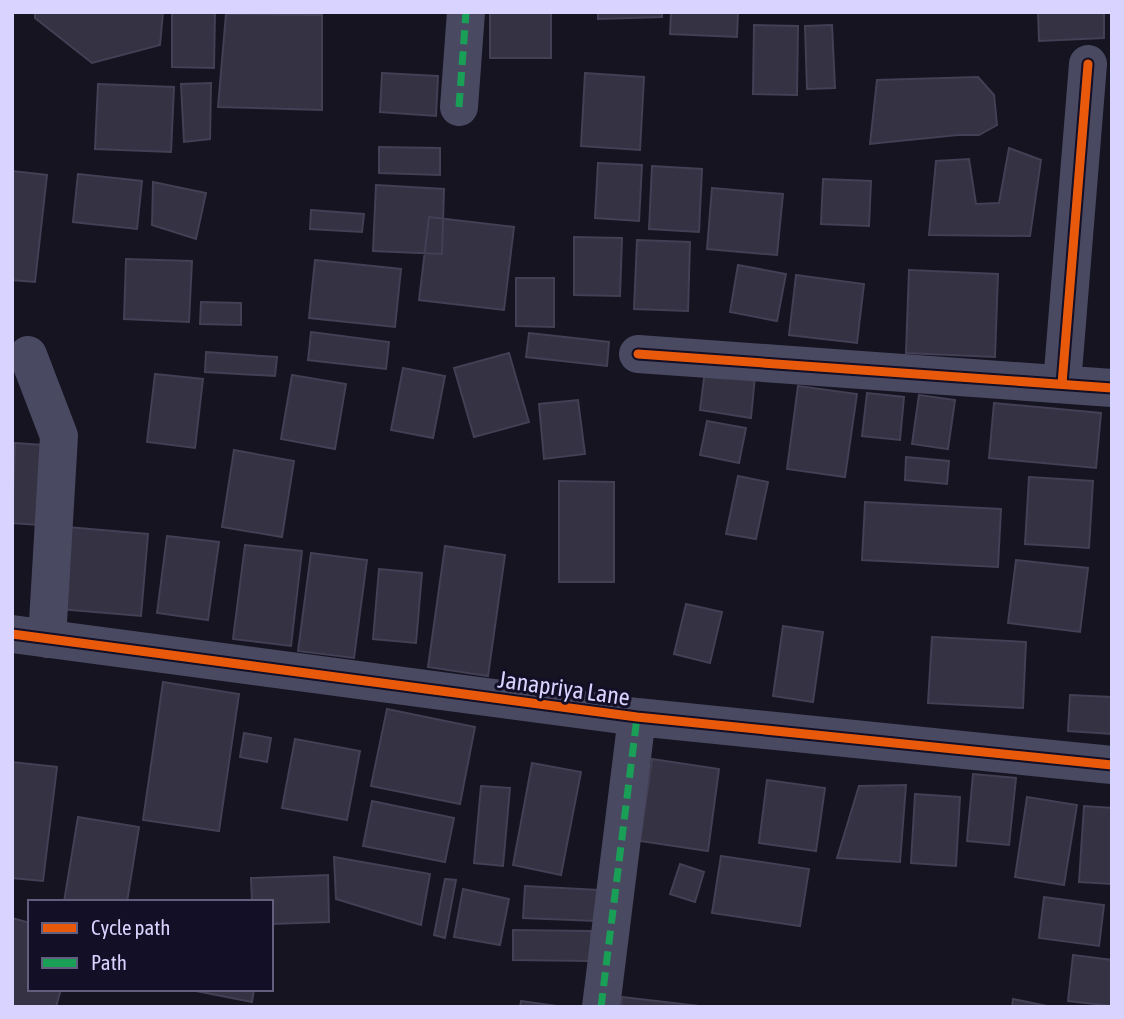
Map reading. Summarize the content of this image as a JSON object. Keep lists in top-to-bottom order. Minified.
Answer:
{"streets":{"street":["Janapriya Lane"]},"legend":["Cycle path","Path"]}
